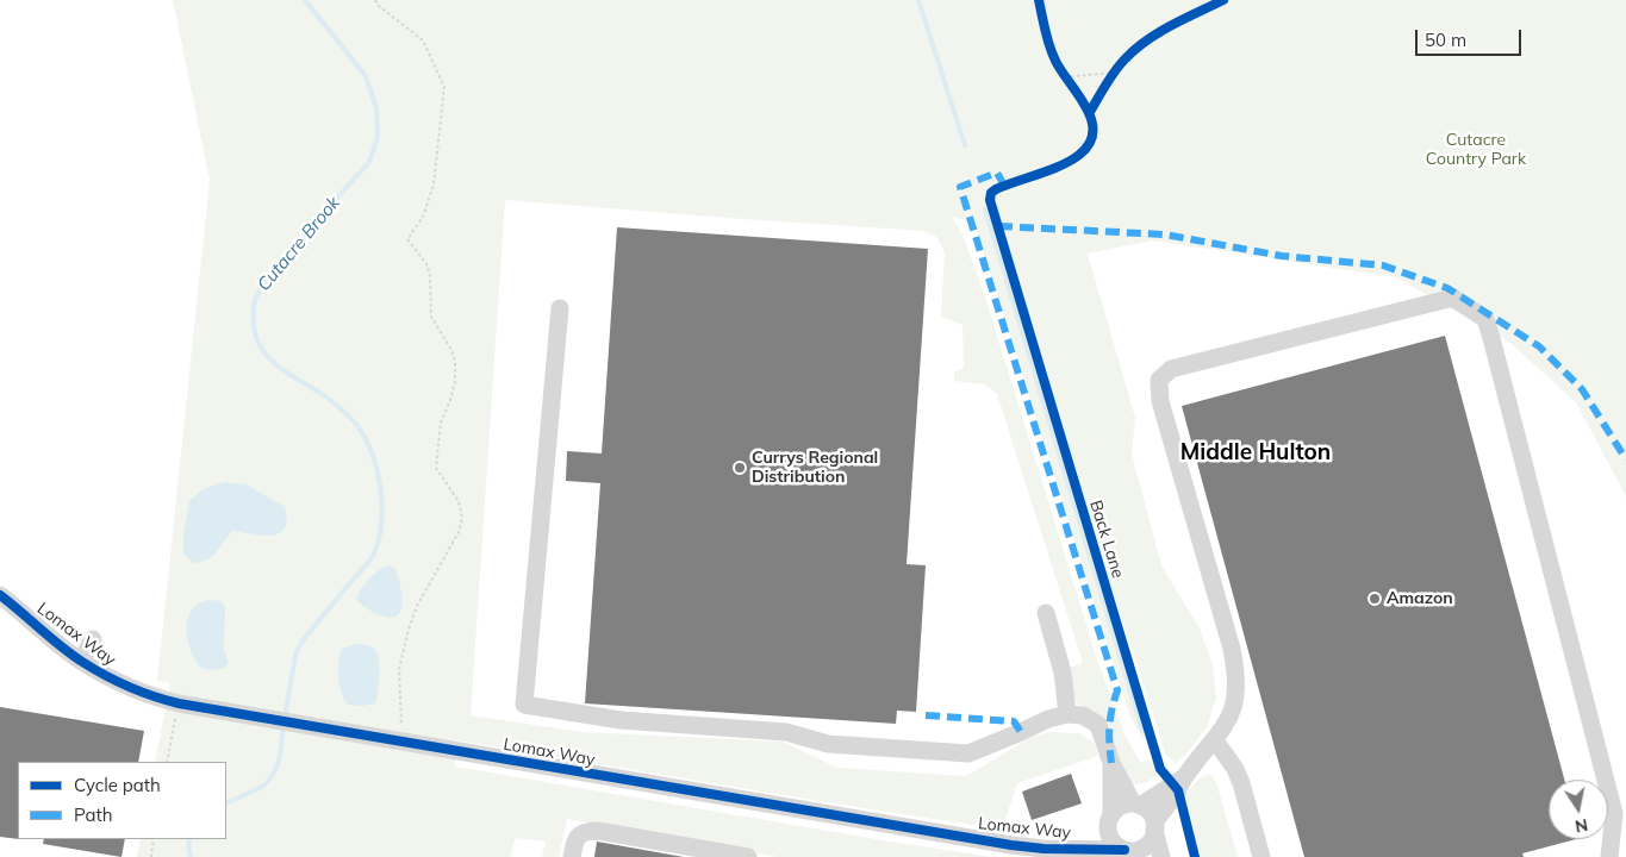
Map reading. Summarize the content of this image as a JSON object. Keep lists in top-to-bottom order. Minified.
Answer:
{"streets":{"street":["Lomax Way"],"cycle path":["Back Lane"]},"districts":["Middle Hulton"],"water":["Cutacre Brook"],"parks":["Cutacre Country Park"],"places":["Currys Regional Distribution","Amazon"],"legend":["Cycle path","Path"],"scale_bar":"50 m","north":"bottom"}
